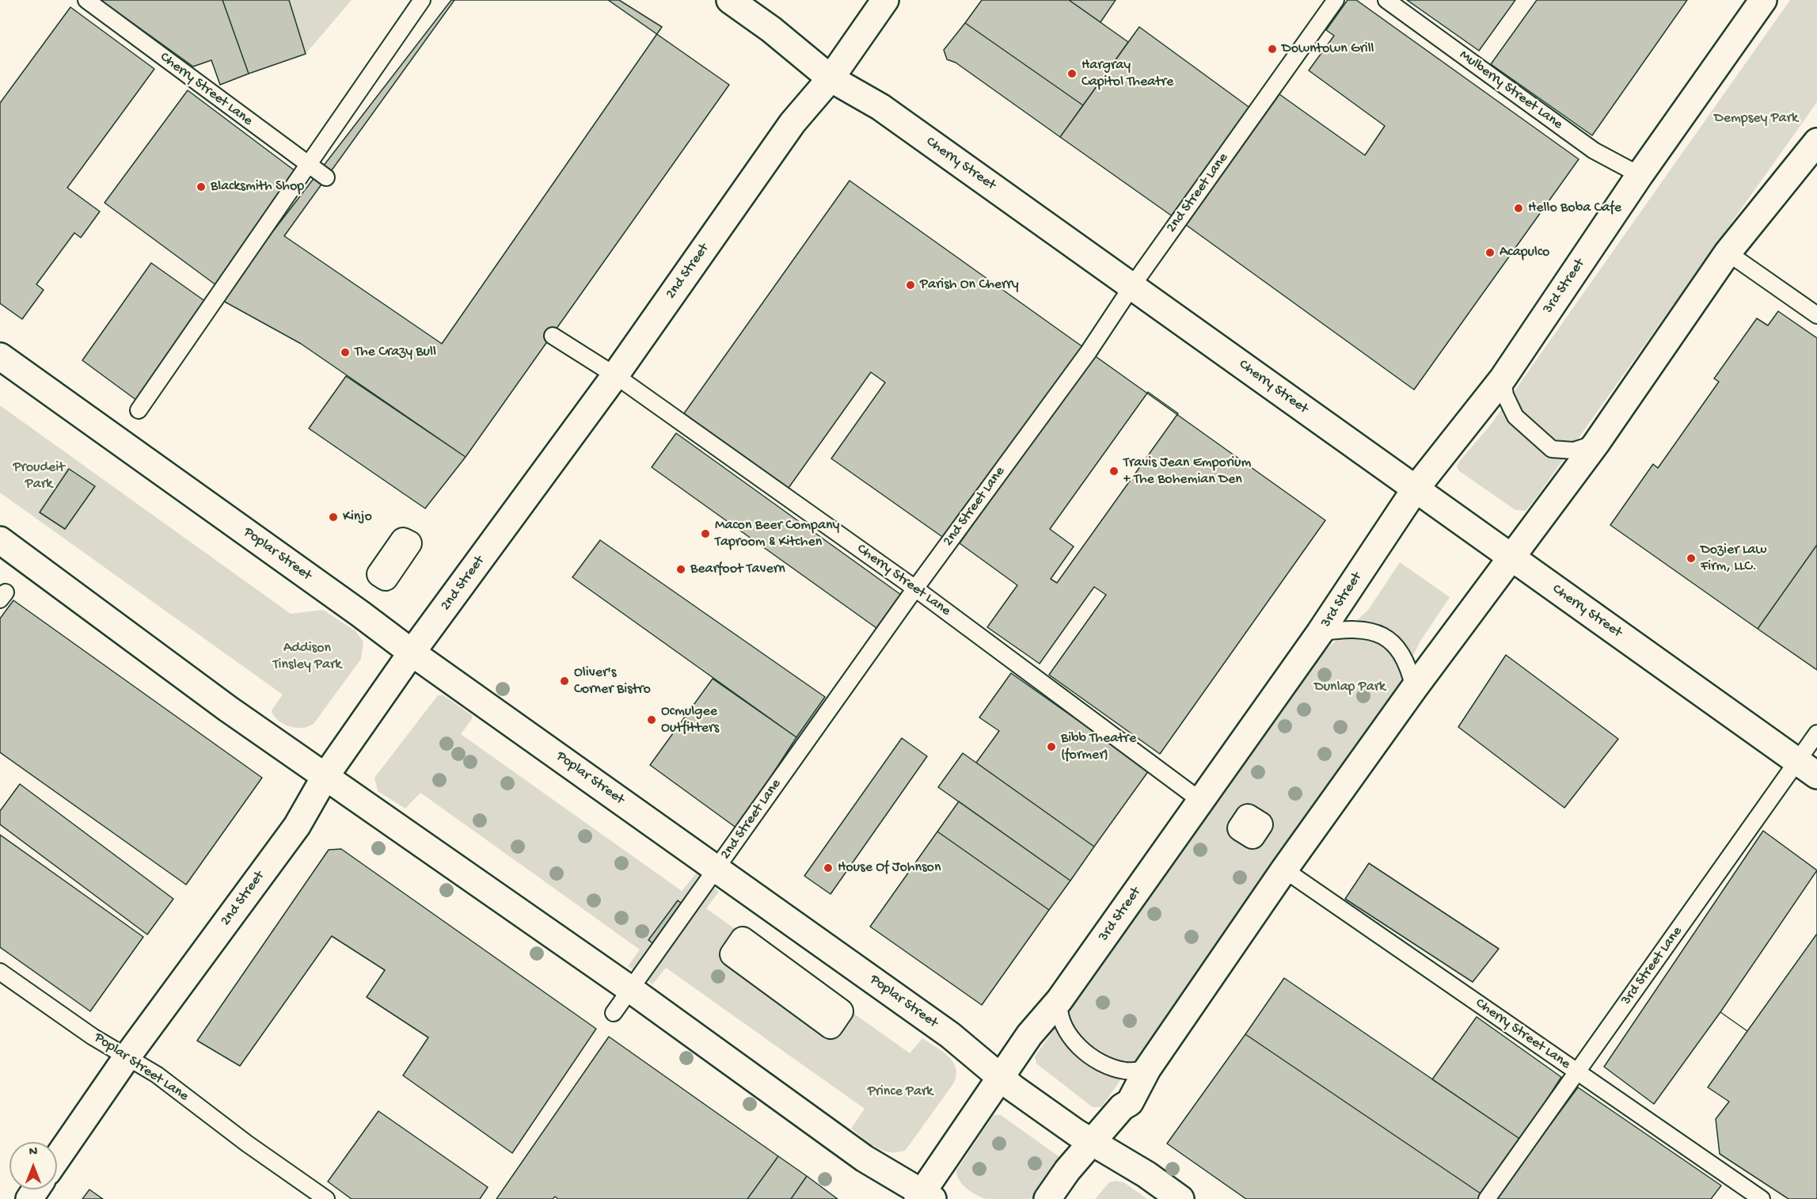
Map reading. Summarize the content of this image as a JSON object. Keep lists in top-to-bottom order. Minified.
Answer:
{"streets":{"street":["Cherry Street","2nd Street","3rd Street","Poplar Street"],"lane":["Cherry Street Lane","Mulberry Street Lane","2nd Street Lane","3rd Street Lane","Poplar Street Lane"]},"crossings":[["Cherry Street Lane","2nd Street Lane"],["Cherry Street Lane","2nd Street"],["Cherry Street Lane","3rd Street"],["Cherry Street Lane","3rd Street Lane"],["Mulberry Street Lane","3rd Street"],["Cherry Street","2nd Street Lane"],["Cherry Street","2nd Street"],["Cherry Street","3rd Street"],["Cherry Street","3rd Street Lane"],["2nd Street Lane","Poplar Street"],["2nd Street","Poplar Street"],["2nd Street","Poplar Street Lane"],["3rd Street","Poplar Street"]],"parks":["Dempsey Park","Proudeit Park","Addison Tinsley Park","Dunlap Park","Prince Park"],"places":["Downtown Grill","Hargray Capitol Theatre","Blacksmith Shop","Hello Boba Cafe","Acapulco","Parish On Cherry","The Crazy Bull","Travis Jean Emporium + The Bohemian Den","Kinjo","Macon Beer Company Taproom & Kitchen","Dozier Law Firm, LLC.","Bearfoot Tavern","Oliver's Corner Bistro","Ocmulgee Outfitters","Bibb Theatre (former)","House Of Johnson"],"north":"top"}
